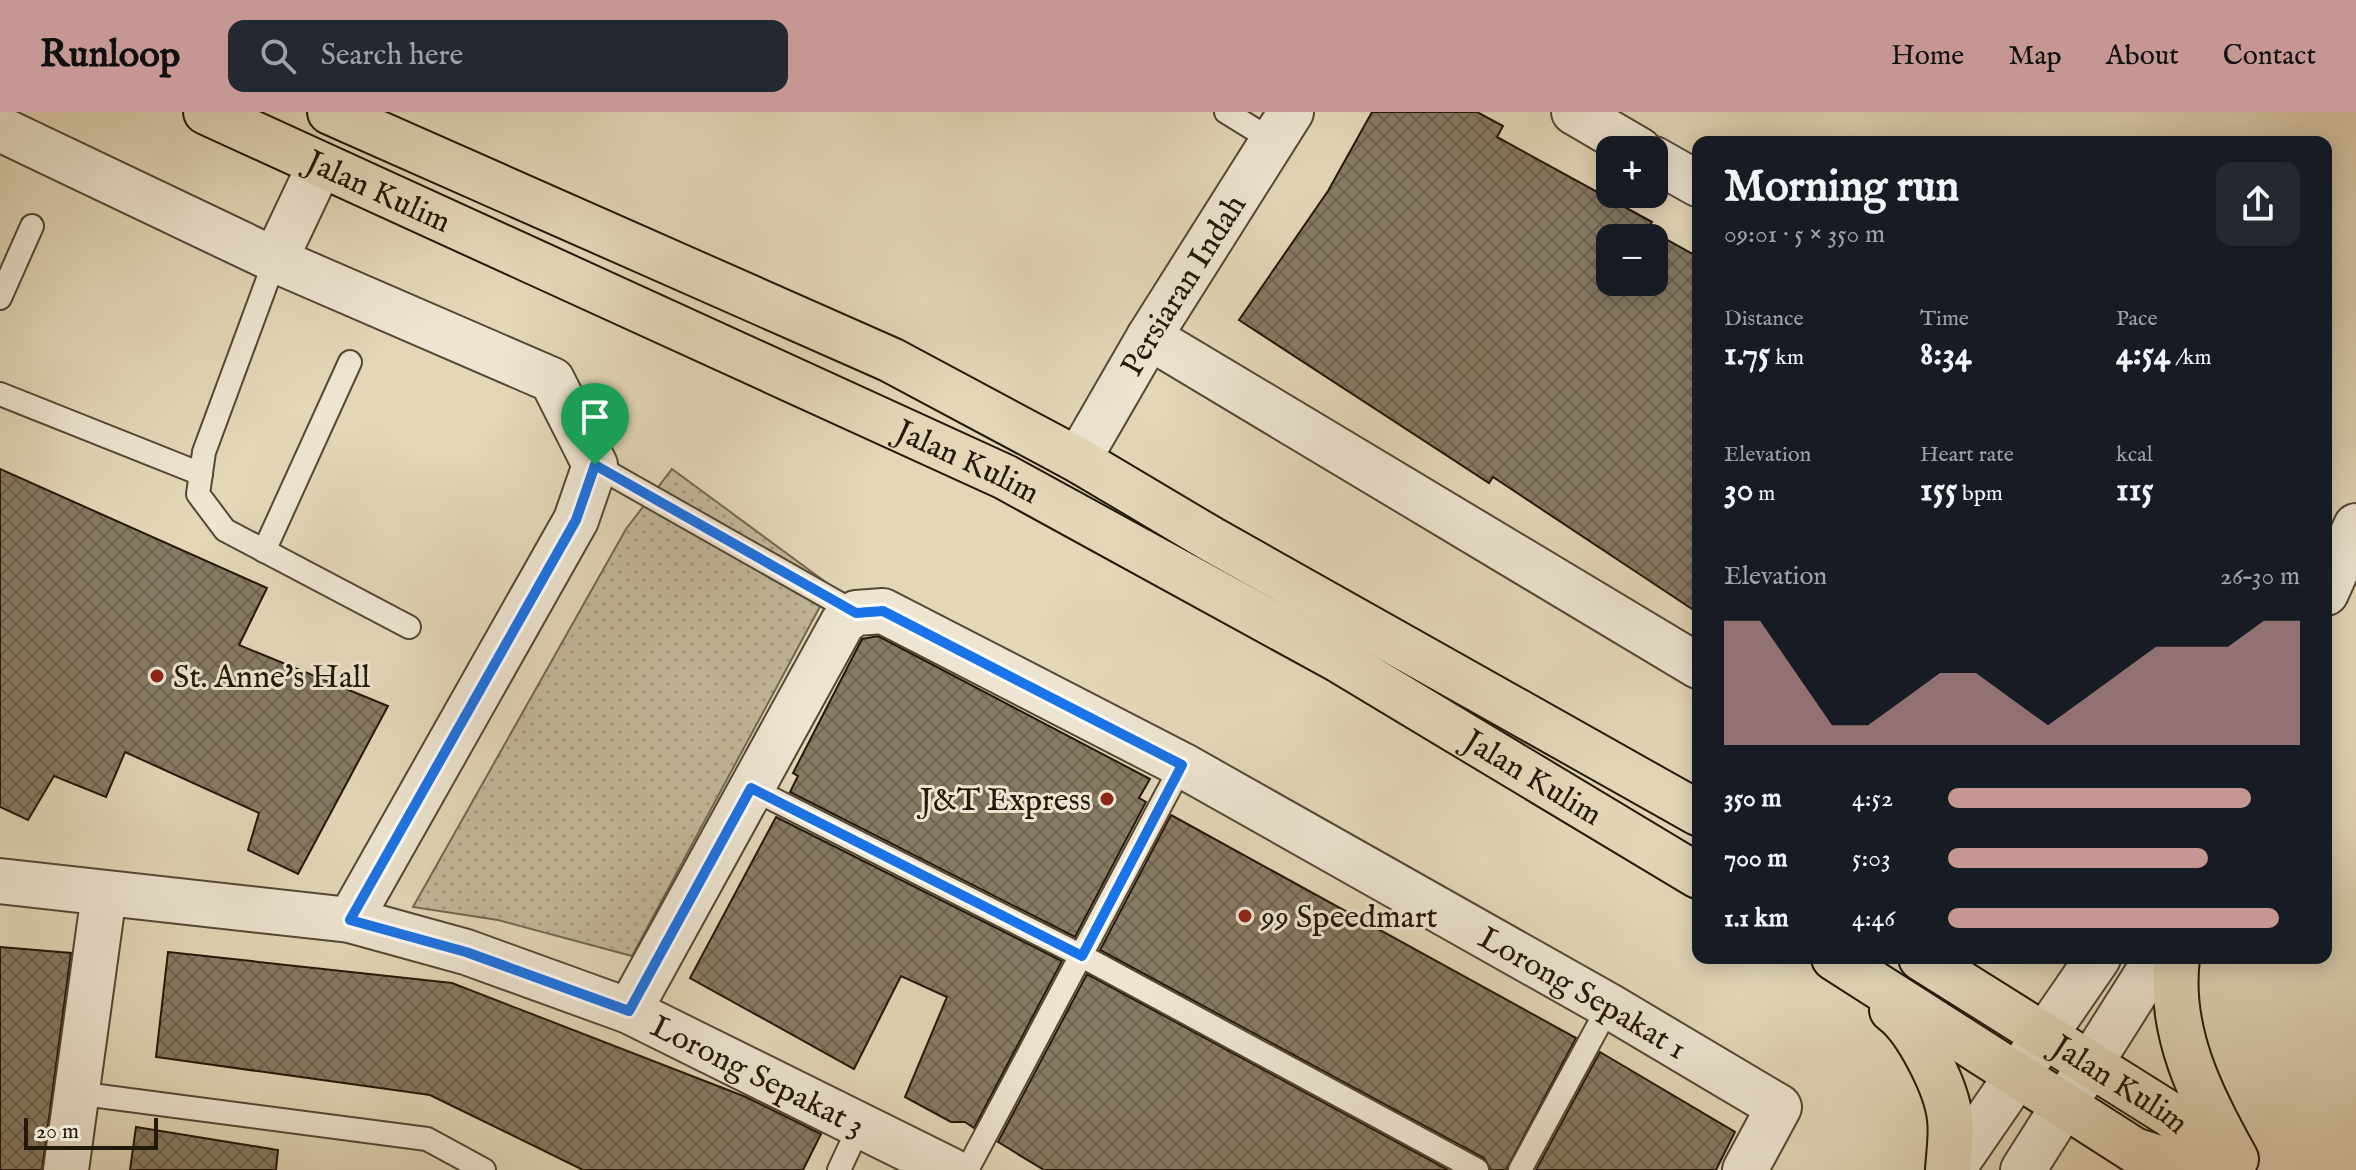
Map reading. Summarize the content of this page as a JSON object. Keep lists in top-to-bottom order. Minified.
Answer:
{"streets":{"main road":["Jalan Kulim"],"street":["Persiaran Indah","Lorong Sepakat 1","Lorong Sepakat 3"]},"crossings":[["Jalan Kulim","Persiaran Indah"]],"places":["St. Anne's Hall","J&T Express","99 Speedmart"],"scale_bar":"20 m","page":{"header":"Runloop","search":"Search here","nav":["Home","Map","About","Contact"],"map_buttons":["+","−"],"heading":["Morning run","09:01 · 5 × 350 m"],"stats":[["Distance","1.75 km"],["Time","8:34"],["Pace","4:54 /km"],["Elevation","30 m"],["Heart rate","155 bpm"],["kcal","115"]],"chart":["Elevation","26–30 m"],"list":[{"name":"350 m","note":"4:52"},{"name":"700 m","note":"5:03"},{"name":"1.1 km","note":"4:46"}],"scale":"20 m"}}
